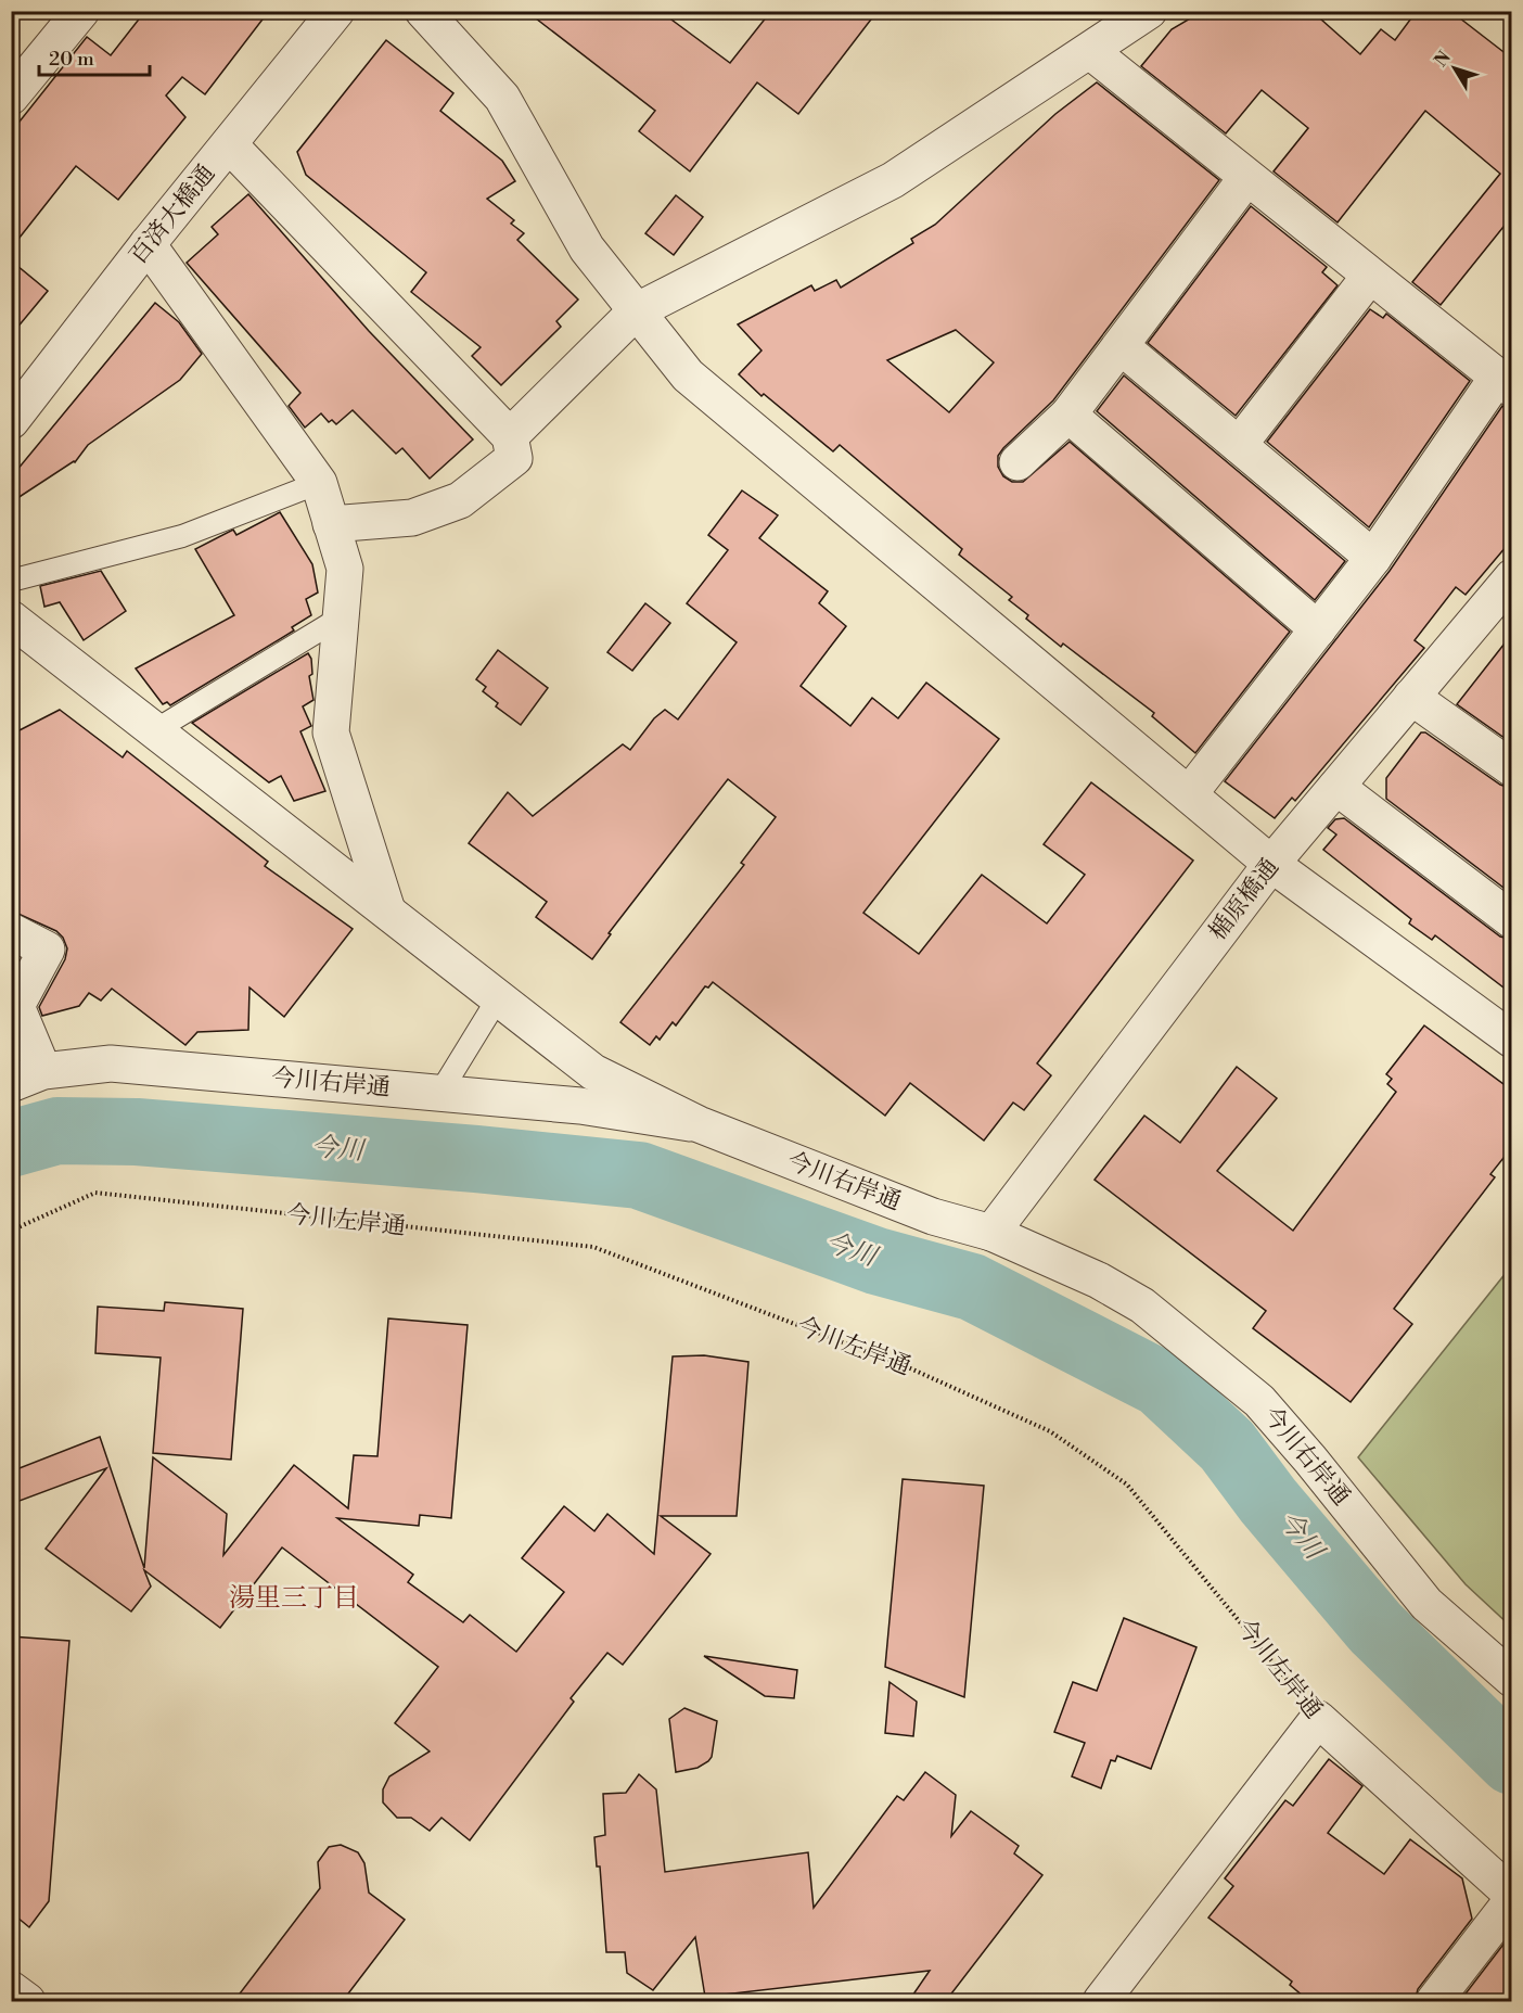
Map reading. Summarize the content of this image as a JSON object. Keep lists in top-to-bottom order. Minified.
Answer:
{"streets":{"street":["百済大橋通","楯原橋通","今川右岸通","今川左岸通"]},"crossings":[["楯原橋通","今川右岸通"]],"districts":["湯里三丁目"],"water":["今川"],"scale_bar":"20 m","north":"top left"}
